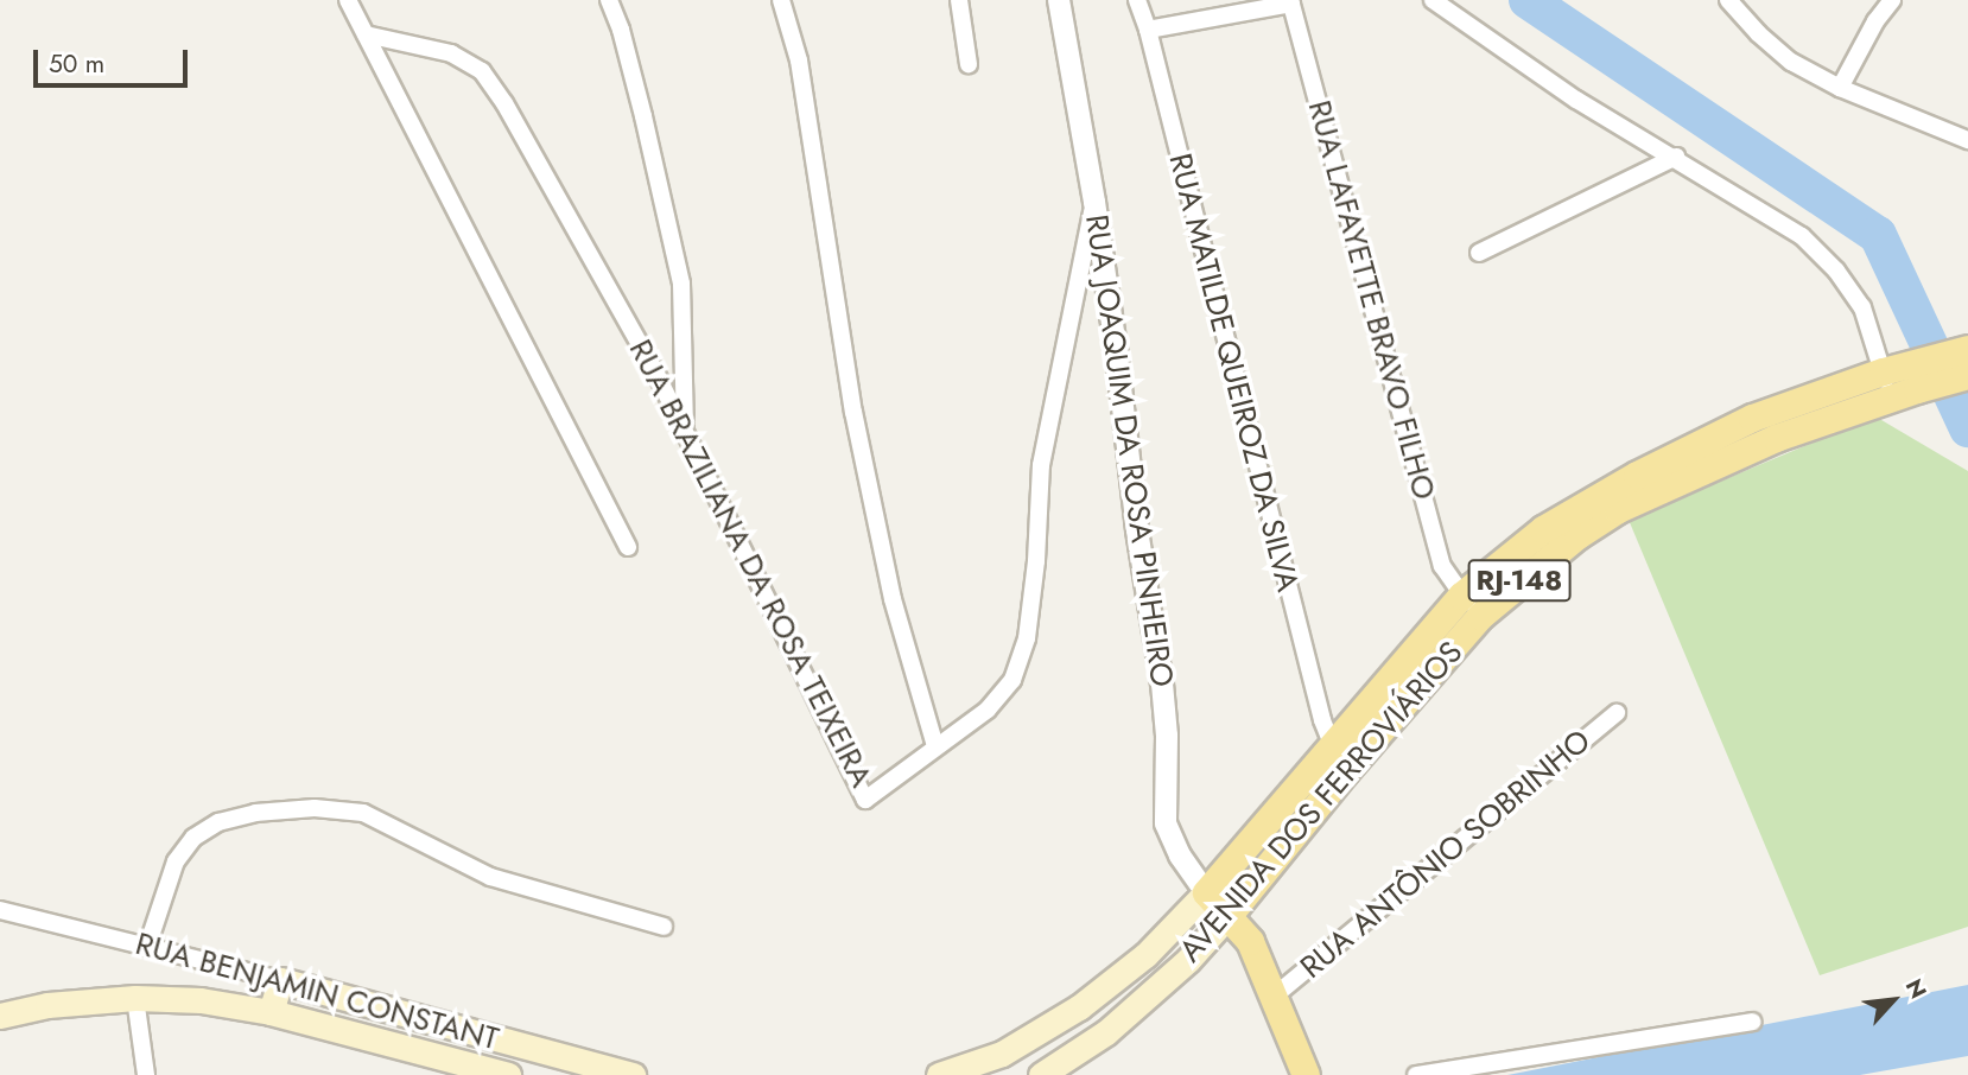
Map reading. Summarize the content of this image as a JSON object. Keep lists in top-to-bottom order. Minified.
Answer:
{"streets":{"main road":["RJ-148","AVENIDA DOS FERROVIÁRIOS","RUA BENJAMIN CONSTANT"],"street":["RUA LAFAYETTE BRAVO FILHO","RUA MATILDE QUEIROZ DA SILVA","RUA JOAQUIM DA ROSA PINHEIRO","RUA BRAZILIANA DA ROSA TEIXEIRA","RUA ANTÔNIO SOBRINHO"]},"crossings":[["RUA LAFAYETTE BRAVO FILHO","RJ-148"],["RUA LAFAYETTE BRAVO FILHO","AVENIDA DOS FERROVIÁRIOS"],["RUA MATILDE QUEIROZ DA SILVA","RJ-148"],["RUA MATILDE QUEIROZ DA SILVA","AVENIDA DOS FERROVIÁRIOS"],["RUA JOAQUIM DA ROSA PINHEIRO","RUA BRAZILIANA DA ROSA TEIXEIRA"],["RUA JOAQUIM DA ROSA PINHEIRO","RJ-148"],["RJ-148","AVENIDA DOS FERROVIÁRIOS"]],"scale_bar":"50 m","north":"top right"}
